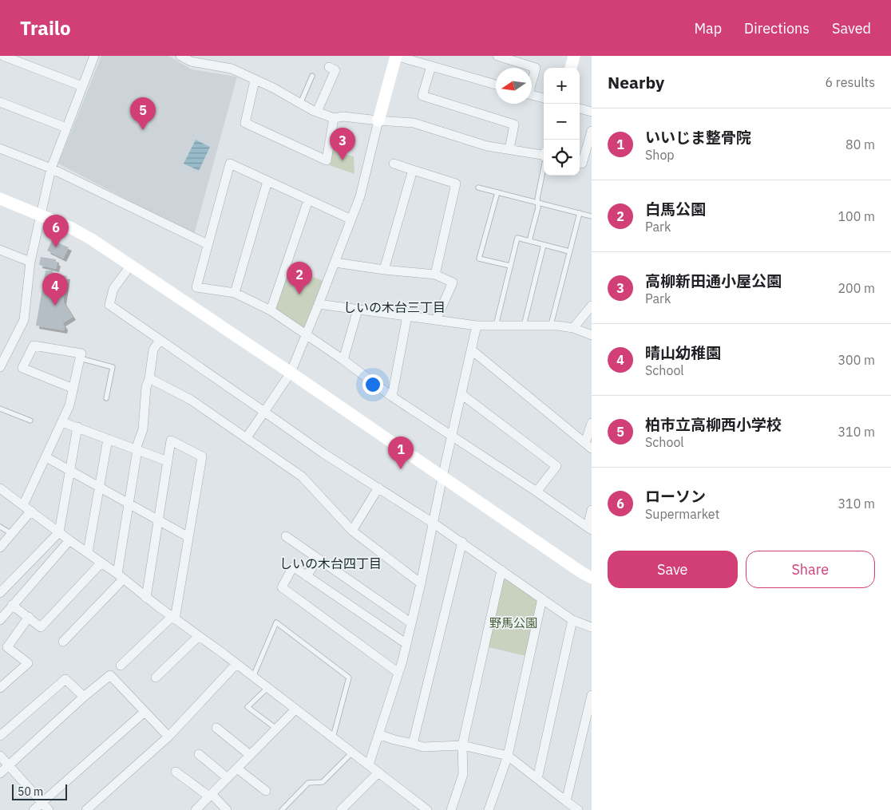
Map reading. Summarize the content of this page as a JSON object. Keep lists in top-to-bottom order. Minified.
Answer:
{"districts":["しいの木台三丁目","しいの木台四丁目"],"parks":["野馬公園"],"scale_bar":"50 m","north":"left","page":{"header":"Trailo","nav":["Map","Directions","Saved"],"heading":["Nearby","6 results"],"map_buttons":["+","−"],"pins":["5","3","6","2","4","1"],"list":[{"mark":"1","name":"いいじま整骨院","note":"Shop","value":"80 m"},{"mark":"2","name":"白馬公園","note":"Park","value":"100 m"},{"mark":"3","name":"高柳新田通小屋公園","note":"Park","value":"200 m"},{"mark":"4","name":"晴山幼稚園","note":"School","value":"300 m"},{"mark":"5","name":"柏市立高柳西小学校","note":"School","value":"310 m"},{"mark":"6","name":"ローソン","note":"Supermarket","value":"310 m"}],"buttons":["Save","Share"],"scale":"50 m"}}
